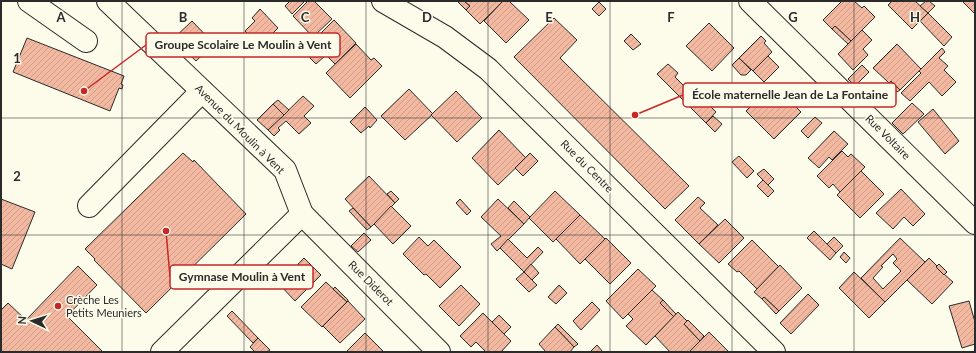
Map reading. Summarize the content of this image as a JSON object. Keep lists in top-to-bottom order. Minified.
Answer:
{"streets":{"street":["Avenue du Moulin à Vent","Rue Voltaire","Rue du Centre","Rue Diderot"]},"crossings":[["Avenue du Moulin à Vent","Rue Diderot"]],"places":["Groupe Scolaire Le Moulin à Vent","École maternelle Jean de La Fontaine","Gymnase Moulin à Vent","Crèche Les Petits Meuniers"],"north":"left","grid":{"columns":["A","B","C","D","E","F","G","H"],"rows":["1","2"]}}
